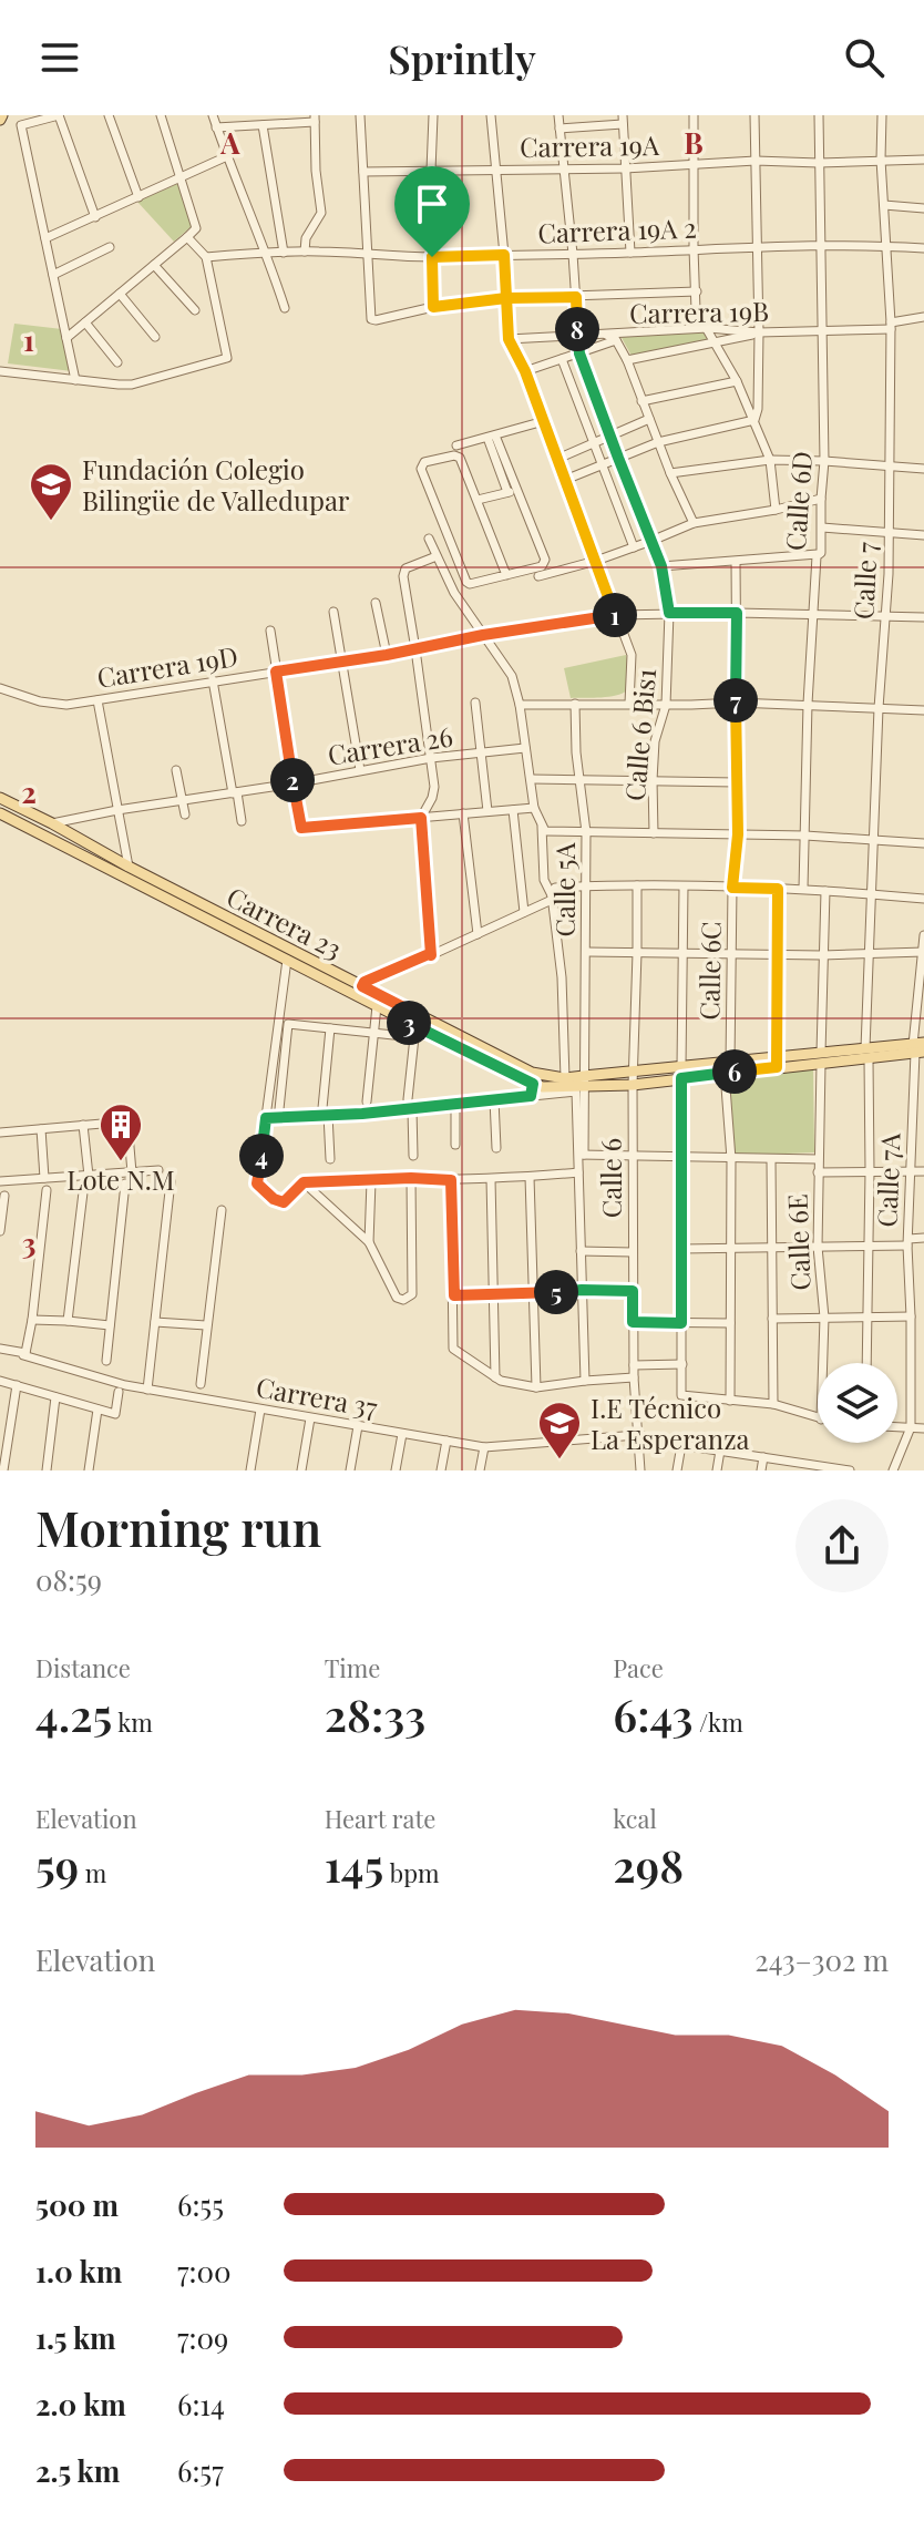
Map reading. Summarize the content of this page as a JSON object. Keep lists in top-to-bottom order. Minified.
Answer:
{"streets":{"main road":["Carrera 23"],"street":["Carrera 19A","Carrera 19A 2","Carrera 19B","Calle 6D","Calle 7","Carrera 19D","Calle 6 Bis1","Carrera 26","Calle 5A","Calle 6C","Calle 6","Calle 7A","Calle 6E","Carrera 37"]},"crossings":[["Carrera 19A","Calle 6D"],["Carrera 19A","Calle 7"],["Carrera 19A","Calle 6 Bis1"],["Carrera 19A 2","Calle 6D"],["Carrera 19A 2","Calle 7"],["Carrera 19A 2","Calle 6 Bis1"],["Carrera 19B","Calle 6D"],["Carrera 19B","Calle 7"],["Carrera 19B","Calle 6 Bis1"],["Calle 6D","Carrera 19D"],["Calle 7","Carrera 19D"],["Calle 7","Carrera 23"],["Carrera 19D","Calle 6 Bis1"],["Carrera 19D","Calle 6C"],["Carrera 26","Carrera 23"],["Calle 5A","Carrera 23"],["Carrera 23","Calle 6C"],["Carrera 23","Calle 6"],["Carrera 23","Calle 7A"],["Carrera 23","Calle 6E"],["Calle 6","Carrera 37"]],"places":{"school or university":["Fundación Colegio Bilingüe de Valledupar","I.E Técnico La Esperanza"],"building":["Lote N.M"]},"page":{"header":"Sprintly","pins":["8","1","7","2","3","6","4","5"],"heading":["Morning run","08:59"],"stats":[["Distance","4.25 km"],["Time","28:33"],["Pace","6:43 /km"],["Elevation","59 m"],["Heart rate","145 bpm"],["kcal","298"]],"chart":["Elevation","243–302 m"],"list":[{"name":"500 m","note":"6:55"},{"name":"1.0 km","note":"7:00"},{"name":"1.5 km","note":"7:09"},{"name":"2.0 km","note":"6:14"},{"name":"2.5 km","note":"6:57"}]},"grid":{"columns":["A","B"],"rows":["1","2","3"]}}
